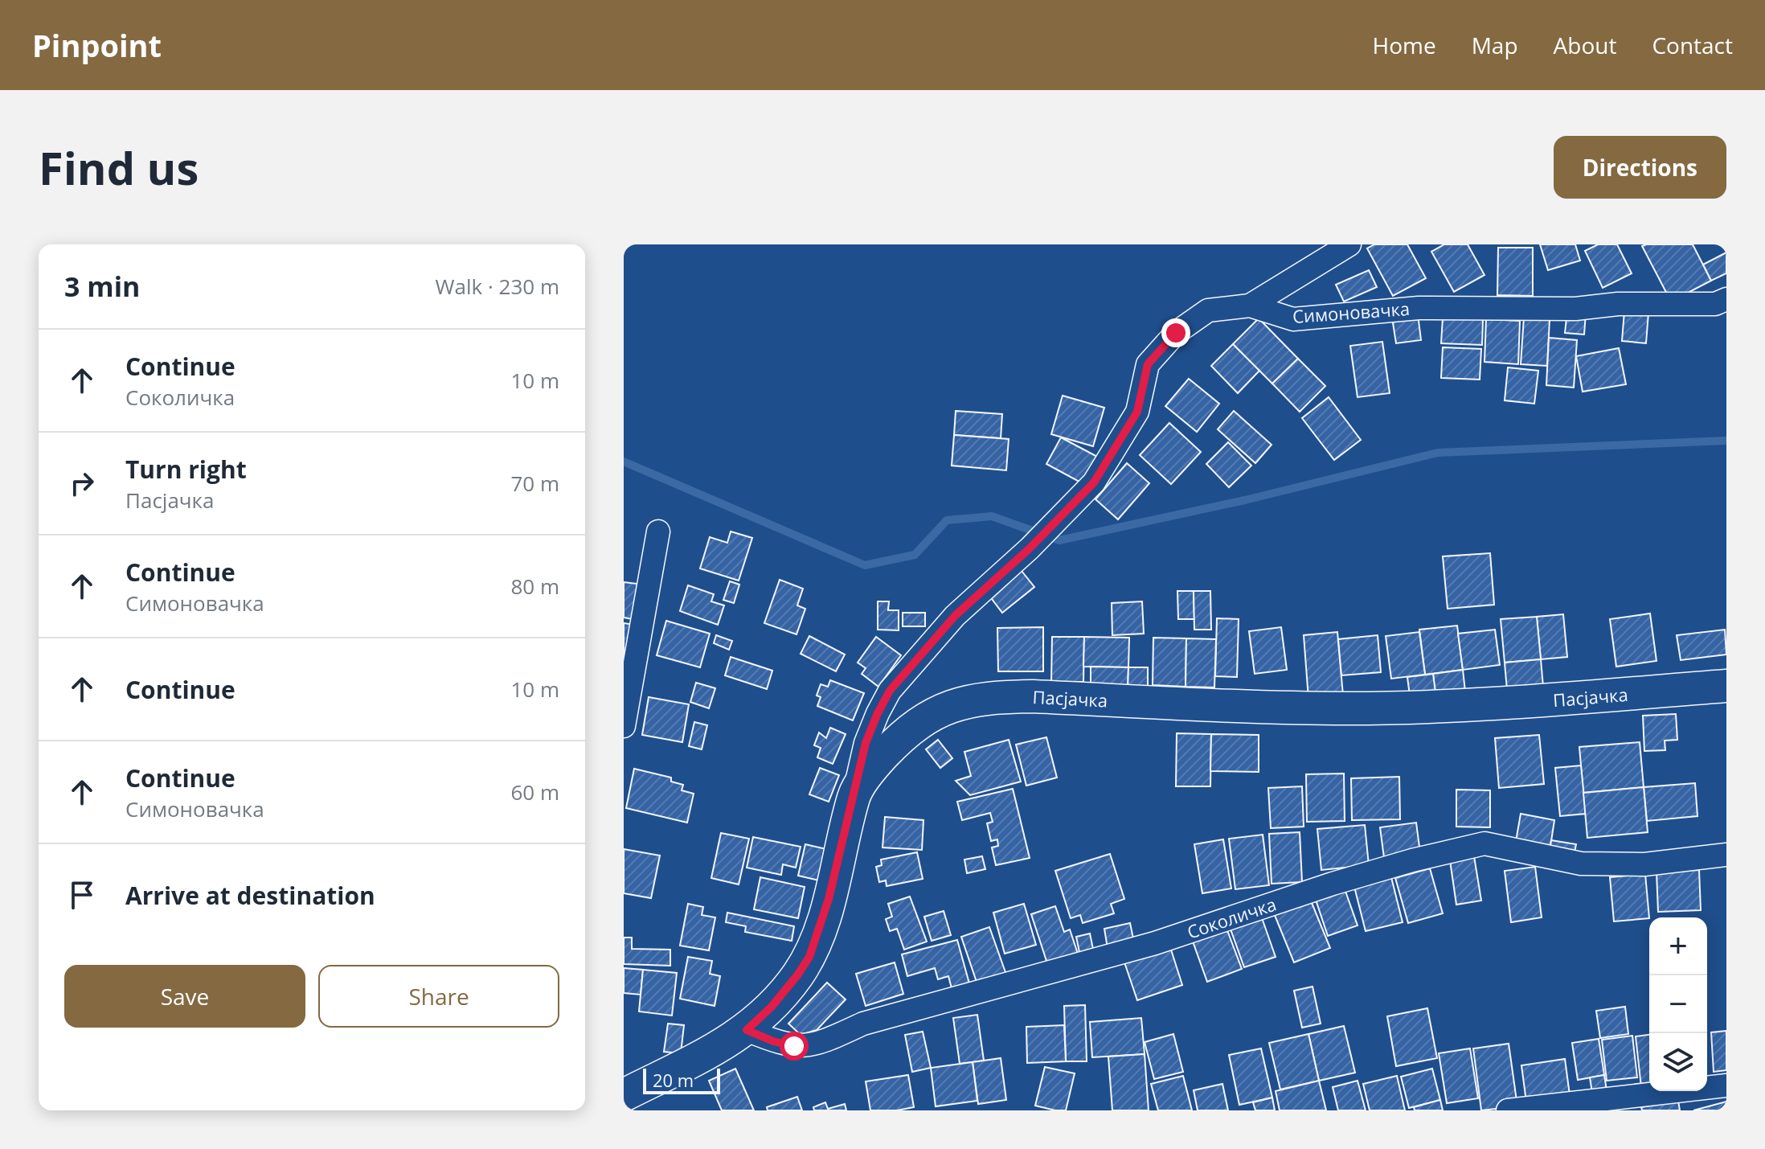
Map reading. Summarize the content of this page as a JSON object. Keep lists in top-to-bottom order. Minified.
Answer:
{"streets":{"main road":["Пасјачка"],"street":["Симоновачка","Соколичка"]},"crossings":[["Симоновачка","Пасјачка"],["Пасјачка","Соколичка"]],"scale_bar":"20 m","page":{"header":"Pinpoint","nav":["Home","Map","About","Contact"],"buttons":["Directions",["Save","Share"]],"title":"Find us","heading":["3 min","Walk · 230 m"],"list":[["Continue","Соколичка","10 m"],["Turn right","Пасјачка","70 m"],["Continue","Симоновачка","80 m"],["Continue","10 m"],["Continue","Симоновачка","60 m"],"Arrive at destination"],"map_buttons":["+","−"],"scale":"20 m"}}
